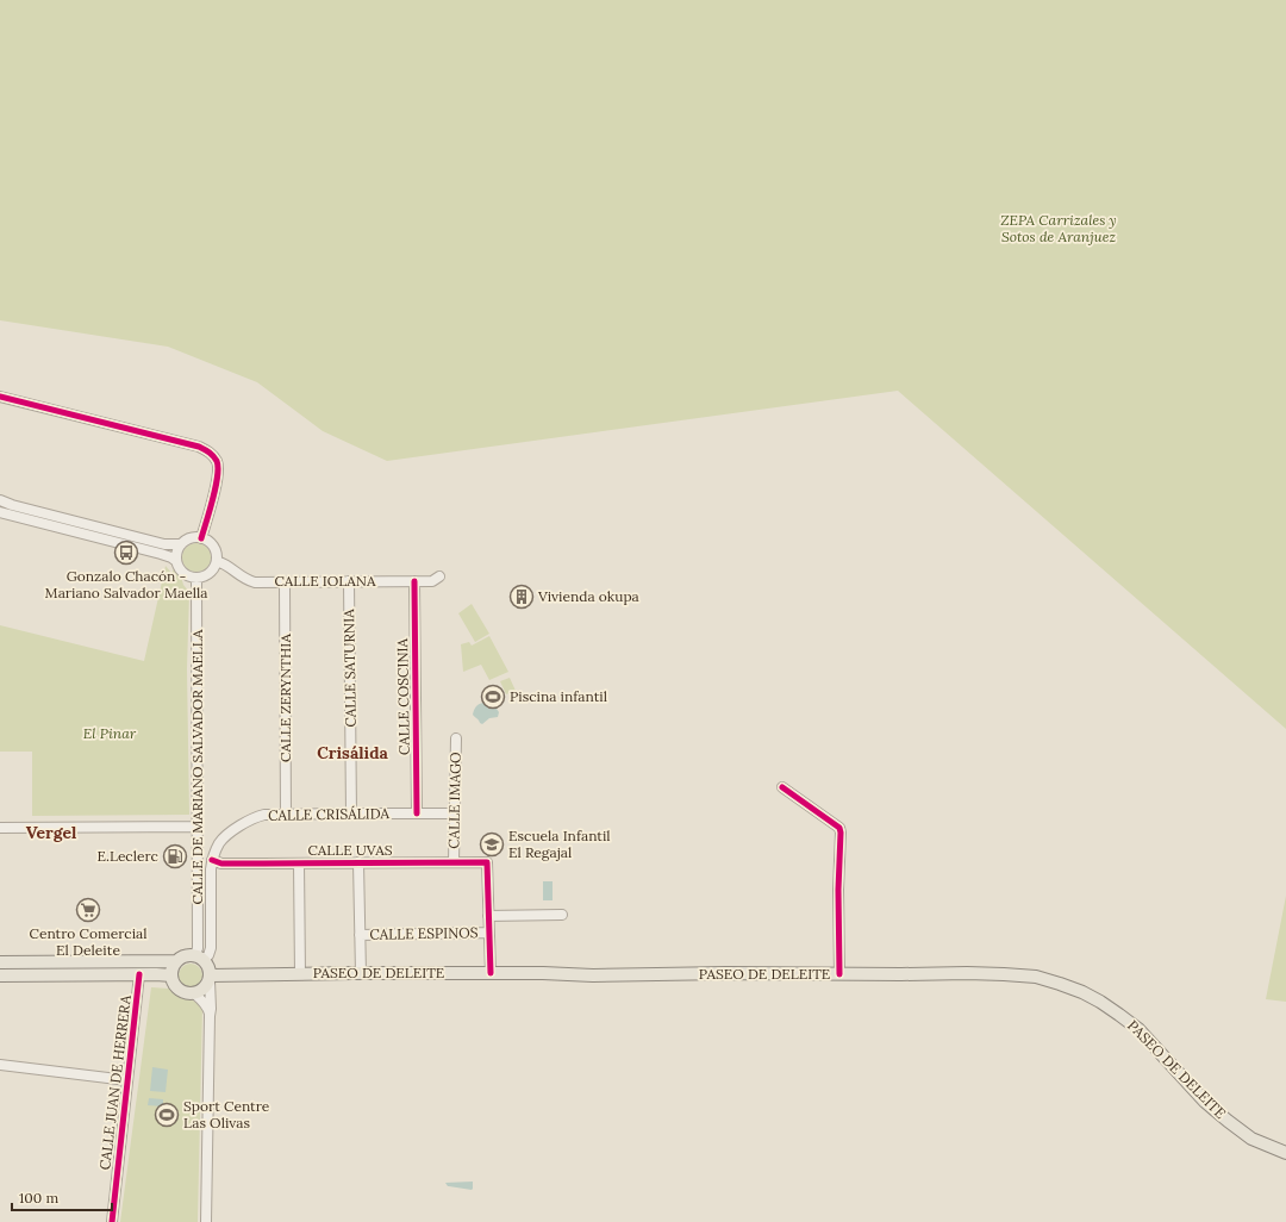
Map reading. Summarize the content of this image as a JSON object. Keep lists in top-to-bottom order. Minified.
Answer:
{"streets":{"main road":["PASEO DE DELEITE"],"street":["CALLE IOLANA","CALLE SATURNIA","CALLE COSCINIA","CALLE ZERYNTHIA","CALLE DE MARIANO SALVADOR MAELLA","CALLE IMAGO","CALLE CRISÁLIDA","CALLE UVAS","CALLE ESPINOS","CALLE JUAN DE HERRERA"]},"crossings":[["CALLE IOLANA","CALLE SATURNIA"],["CALLE IOLANA","CALLE COSCINIA"],["CALLE IOLANA","CALLE ZERYNTHIA"],["CALLE IOLANA","CALLE DE MARIANO SALVADOR MAELLA"],["CALLE SATURNIA","CALLE CRISÁLIDA"],["CALLE COSCINIA","CALLE CRISÁLIDA"],["CALLE ZERYNTHIA","CALLE CRISÁLIDA"],["CALLE DE MARIANO SALVADOR MAELLA","CALLE CRISÁLIDA"],["CALLE DE MARIANO SALVADOR MAELLA","PASEO DE DELEITE"],["CALLE IMAGO","CALLE CRISÁLIDA"],["CALLE IMAGO","CALLE UVAS"],["CALLE CRISÁLIDA","CALLE UVAS"],["CALLE CRISÁLIDA","PASEO DE DELEITE"]],"districts":["Crisálida","Vergel"],"parks":["ZEPA Carrizales y Sotos de Aranjuez","El Pinar"],"places":{"bus stop":["Gonzalo Chacón - Mariano Salvador Maella"],"building":["Vivienda okupa"],"sports":["Piscina infantil","Sport Centre Las Olivas"],"school or university":["Escuela Infantil El Regajal"],"fuel station":["E.Leclerc"],"supermarket":["Centro Comercial El Deleite"]},"scale_bar":"100 m"}
